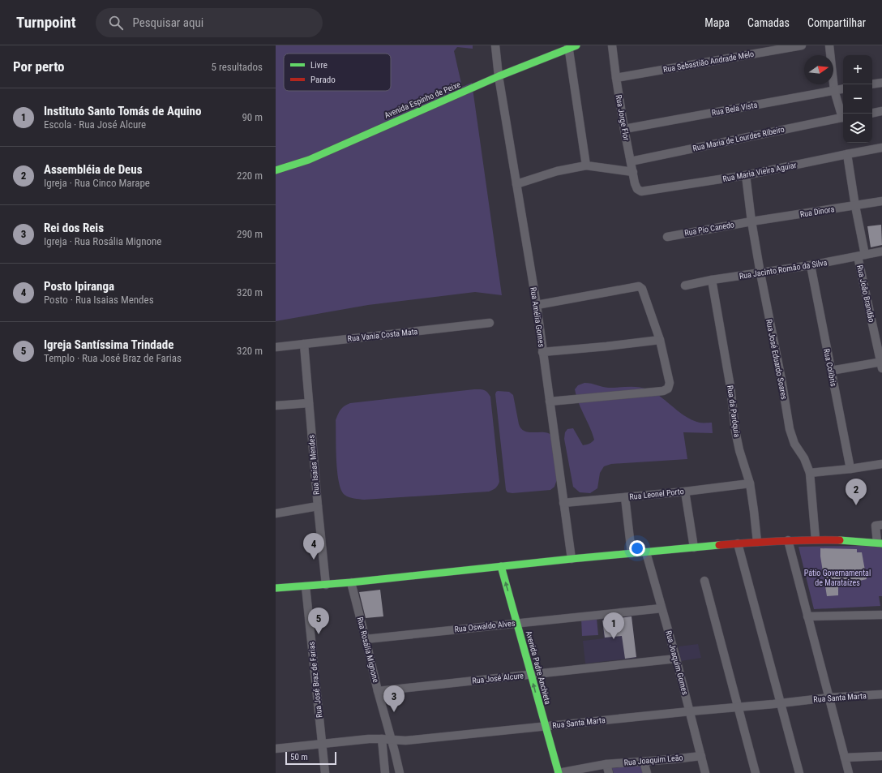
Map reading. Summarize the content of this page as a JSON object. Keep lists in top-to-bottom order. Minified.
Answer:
{"streets":{"main road":["Avenida Espinho de Peixe","Avenida Padre Anchieta"],"street":["Rua Sebastião Andrade Melo","Rua Bela Vista","Rua Jorge Flor","Rua Maria de Lourdes Ribeiro","Rua Maria Vieira Aguiar","Rua Dinora","Rua Pio Canedo","Rua Jacinto Romão da Silva","Rua João Brandão","Rua Amélia Gomes","Rua Vania Costa Mata","Rua José Eduardo Soares","Rua Colibris","Rua da Paróquia","Rua Isaias Mendes","Rua Leonel Porto","Rua Oswaldo Alves","Rua Rosália Mignone","Rua Joaquim Gomes","Rua José Alcure","Rua José Braz de Farias","Rua Santa Marta","Rua Joaquim Leão"]},"crossings":[["Rua Sebastião Andrade Melo","Rua Jorge Flor"],["Avenida Espinho de Peixe","Rua Amélia Gomes"],["Rua Bela Vista","Rua Jorge Flor"],["Rua Jorge Flor","Rua Maria de Lourdes Ribeiro"],["Rua Jorge Flor","Rua Maria Vieira Aguiar"],["Rua Maria Vieira Aguiar","Rua João Brandão"],["Rua Maria Vieira Aguiar","Rua José Eduardo Soares"],["Rua Dinora","Rua Pio Canedo"],["Rua Dinora","Rua João Brandão"],["Rua Dinora","Rua José Eduardo Soares"],["Rua Pio Canedo","Rua José Eduardo Soares"],["Rua Jacinto Romão da Silva","Rua João Brandão"],["Rua Jacinto Romão da Silva","Rua José Eduardo Soares"],["Rua Jacinto Romão da Silva","Rua Colibris"],["Rua Jacinto Romão da Silva","Rua da Paróquia"],["Rua Amélia Gomes","Rua Leonel Porto"],["Rua Vania Costa Mata","Rua Isaias Mendes"],["Rua da Paróquia","Rua Leonel Porto"],["Rua Oswaldo Alves","Rua Rosália Mignone"],["Rua Oswaldo Alves","Rua Joaquim Gomes"],["Rua Oswaldo Alves","Avenida Padre Anchieta"],["Rua Rosália Mignone","Rua José Alcure"],["Rua Rosália Mignone","Rua Santa Marta"],["Rua Joaquim Gomes","Rua José Alcure"],["Rua Joaquim Gomes","Rua Santa Marta"],["Rua Joaquim Gomes","Rua Joaquim Leão"],["Avenida Padre Anchieta","Rua José Alcure"],["Avenida Padre Anchieta","Rua Santa Marta"],["Avenida Padre Anchieta","Rua Joaquim Leão"],["Rua José Braz de Farias","Rua Santa Marta"]],"parks":["Pátio Governamental de Marataízes"],"legend":["Livre","Parado"],"scale_bar":"50 m","north":"right","page":{"header":"Turnpoint","search":"Pesquisar aqui","nav":["Mapa","Camadas","Compartilhar"],"heading":["Por perto","5 resultados"],"map_buttons":["+","−"],"list":[{"mark":"1","name":"Instituto Santo Tomás de Aquino","note":"Escola · Rua José Alcure","value":"90 m"},{"mark":"2","name":"Assembléia de Deus","note":"Igreja · Rua Cinco Marape","value":"220 m"},{"mark":"3","name":"Rei dos Reis","note":"Igreja · Rua Rosália Mignone","value":"290 m"},{"mark":"4","name":"Posto Ipiranga","note":"Posto · Rua Isaias Mendes","value":"320 m"},{"mark":"5","name":"Igreja Santíssima Trindade","note":"Templo · Rua José Braz de Farias","value":"320 m"}],"pins":["2","4","5","1","3"],"scale":"50 m"}}
